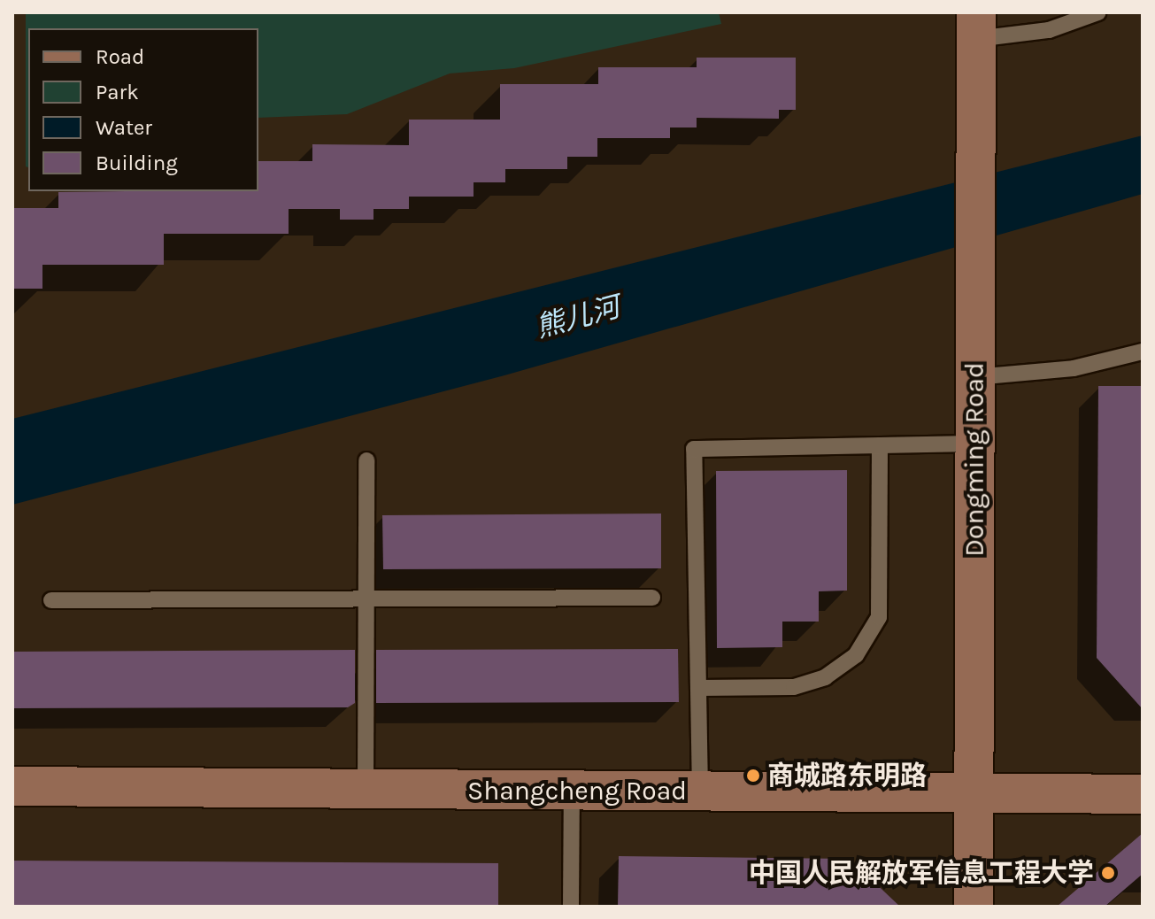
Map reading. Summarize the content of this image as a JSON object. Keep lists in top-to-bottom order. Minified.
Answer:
{"streets":{"street":["Dongming Road","Shangcheng Road"]},"crossings":[["Dongming Road","Shangcheng Road"]],"water":["熊儿河"],"places":["商城路东明路","中国人民解放军信息工程大学"],"legend":["Road","Park","Water","Building"]}
